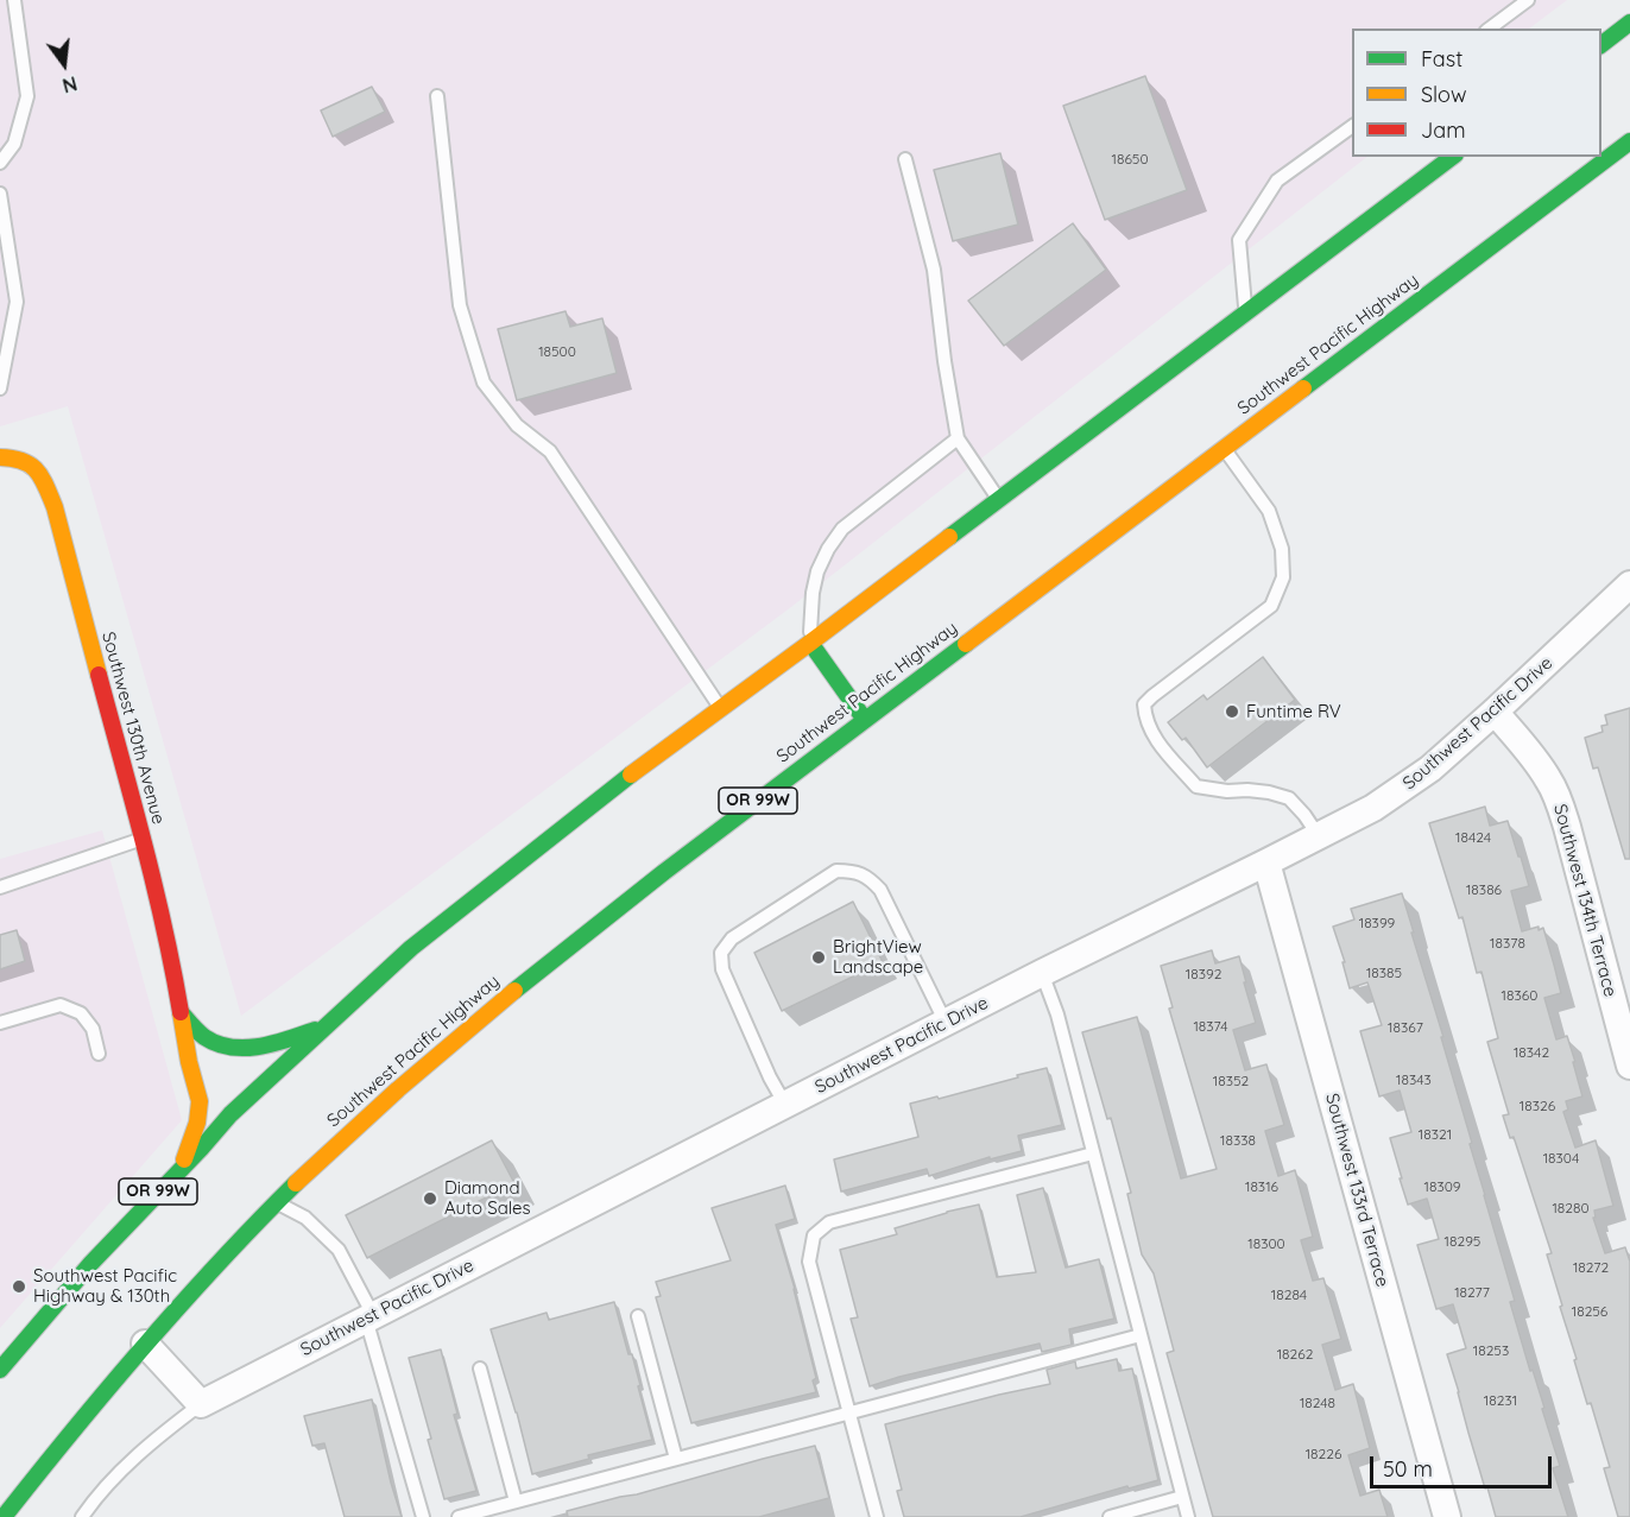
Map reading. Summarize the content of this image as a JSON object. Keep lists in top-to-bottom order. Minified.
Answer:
{"streets":{"main road":["Southwest Pacific Highway","Southwest 130th Avenue","OR 99W"],"street":["Southwest Pacific Drive","Southwest 134th Terrace","Southwest 133rd Terrace"]},"crossings":[["Southwest Pacific Drive","Southwest 134th Terrace"],["Southwest Pacific Drive","Southwest 133rd Terrace"],["Southwest 130th Avenue","OR 99W"]],"places":["Funtime RV","BrightView Landscape","Diamond Auto Sales","Southwest Pacific Highway & 130th"],"house_numbers":["18650","18500","18424","18386","18399","18378","18385","18392","18360","18374","18367","18342","18343","18352","18326","18321","18338","18304","18316","18309","18280","18295","18300","18272","18277","18284","18256","18253","18262","18231","18248","18226"],"legend":["Fast","Slow","Jam"],"scale_bar":"50 m","north":"bottom"}
